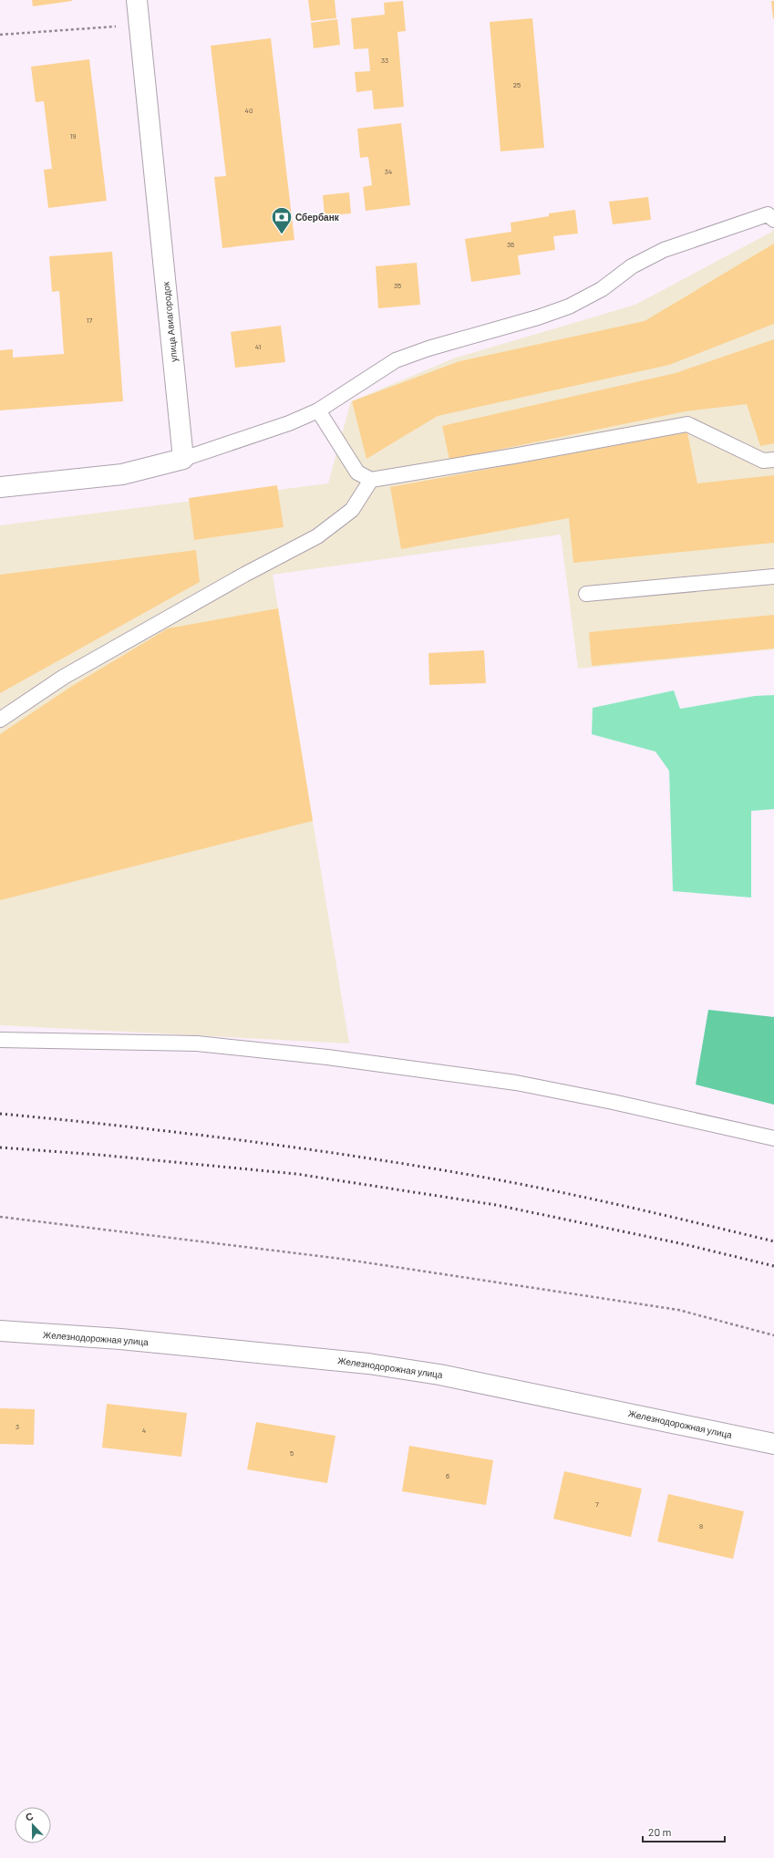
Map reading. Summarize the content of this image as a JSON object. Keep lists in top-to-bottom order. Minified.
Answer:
{"streets":{"street":["улица Авиагородок","Железнодорожная улица"]},"places":{"bank":["Сбербанк"]},"house_numbers":["33","25","40","19","34","36","35","17","41","3","4","5","6","7","8"],"scale_bar":"20 m","north":"top"}
